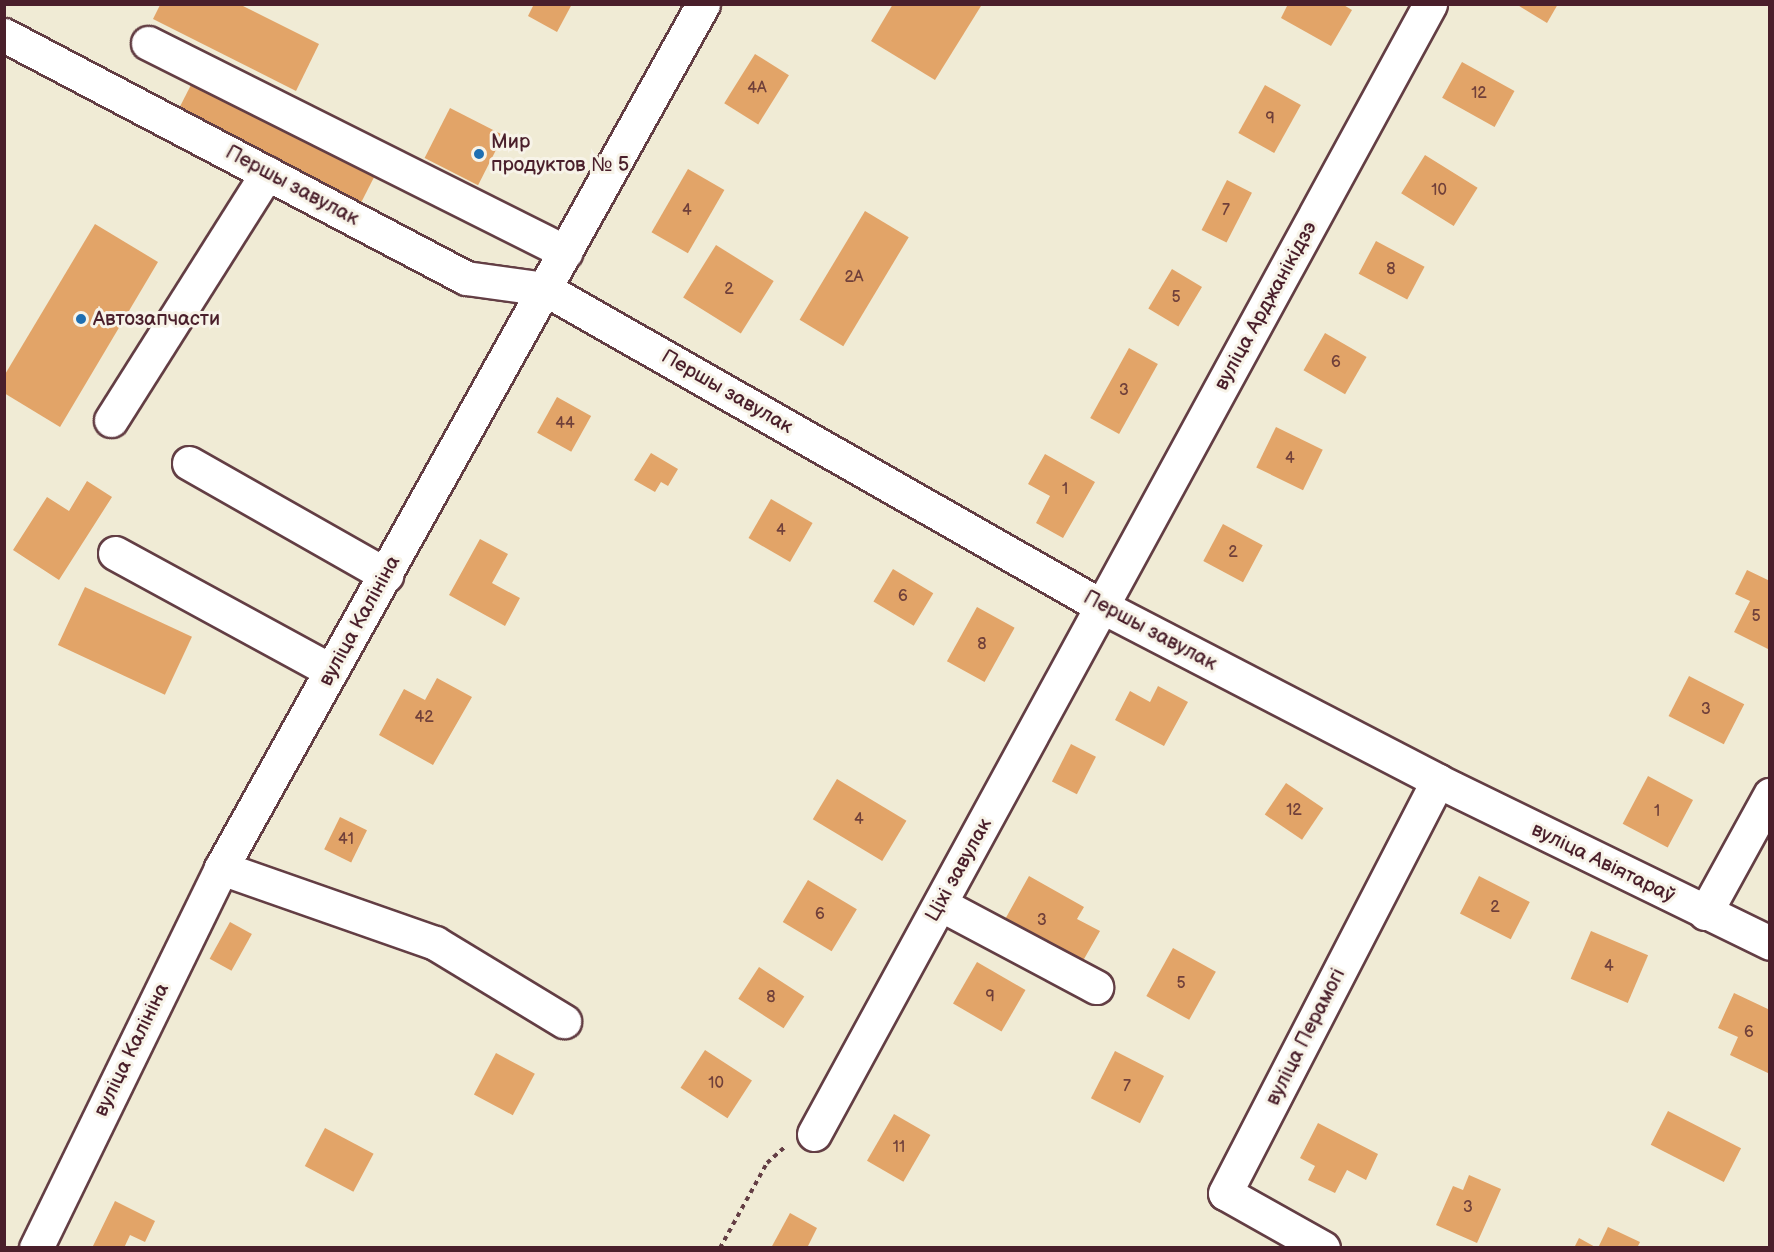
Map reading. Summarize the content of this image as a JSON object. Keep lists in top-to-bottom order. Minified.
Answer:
{"streets":{"street":["Першы завулак","вуліца Арджанікідзэ","вуліца Калініна","вуліца Авіятараў","Ціхі завулак","вуліца Перамогі"]},"crossings":[["Першы завулак","вуліца Арджанікідзэ"],["Першы завулак","вуліца Калініна"],["Першы завулак","вуліца Авіятараў"],["Першы завулак","Ціхі завулак"],["Першы завулак","вуліца Перамогі"],["вуліца Арджанікідзэ","Ціхі завулак"],["вуліца Авіятараў","вуліца Перамогі"]],"places":["Мир продуктов № 5","Автозапчасти"],"house_numbers":["4А","12","9","10","4","7","8","2А","2","5","6","3","44","4","1","4","2","6","5","8","3","42","12","1","4","41","2","6","3","4","5","9","8","6","10","7","11","3"]}
